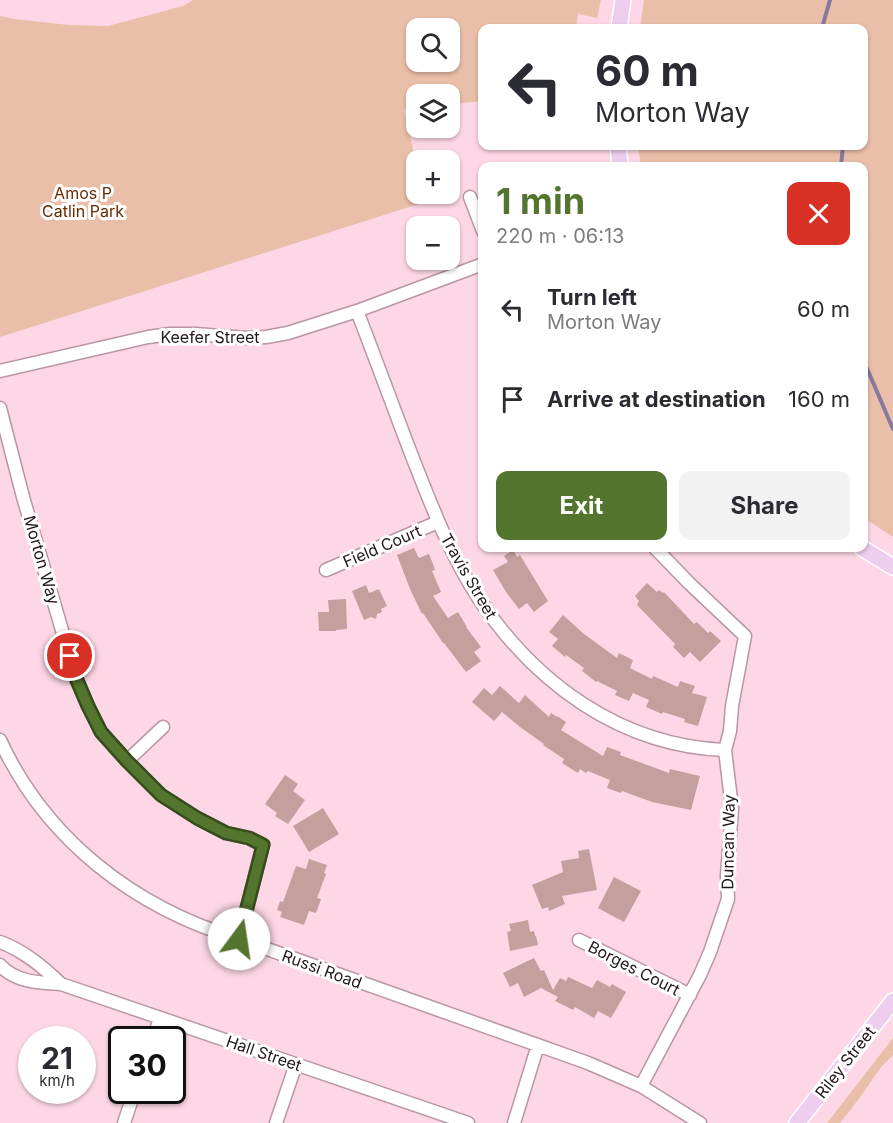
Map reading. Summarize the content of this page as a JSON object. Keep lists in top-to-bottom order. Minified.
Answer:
{"streets":{"main road":["Riley Street"],"street":["Keefer Street","Field Court","Morton Way","Travis Street","Duncan Way","Borges Court","Russi Road","Hall Street"]},"crossings":[["Keefer Street","Travis Street"],["Field Court","Travis Street"],["Morton Way","Russi Road"],["Travis Street","Duncan Way"],["Duncan Way","Borges Court"],["Duncan Way","Russi Road"]],"parks":["Amos P Catlin Park"],"page":{"map_buttons":["+","−"],"turn":["60 m","Morton Way"],"heading":["1 min","220 m · 06:13"],"list":[{"name":"Turn left","note":"Morton Way","value":"60 m"},{"name":"Arrive at destination","value":"160 m"}],"buttons":["Exit","Share"],"speed":"21 km/h","limit":"30"}}
